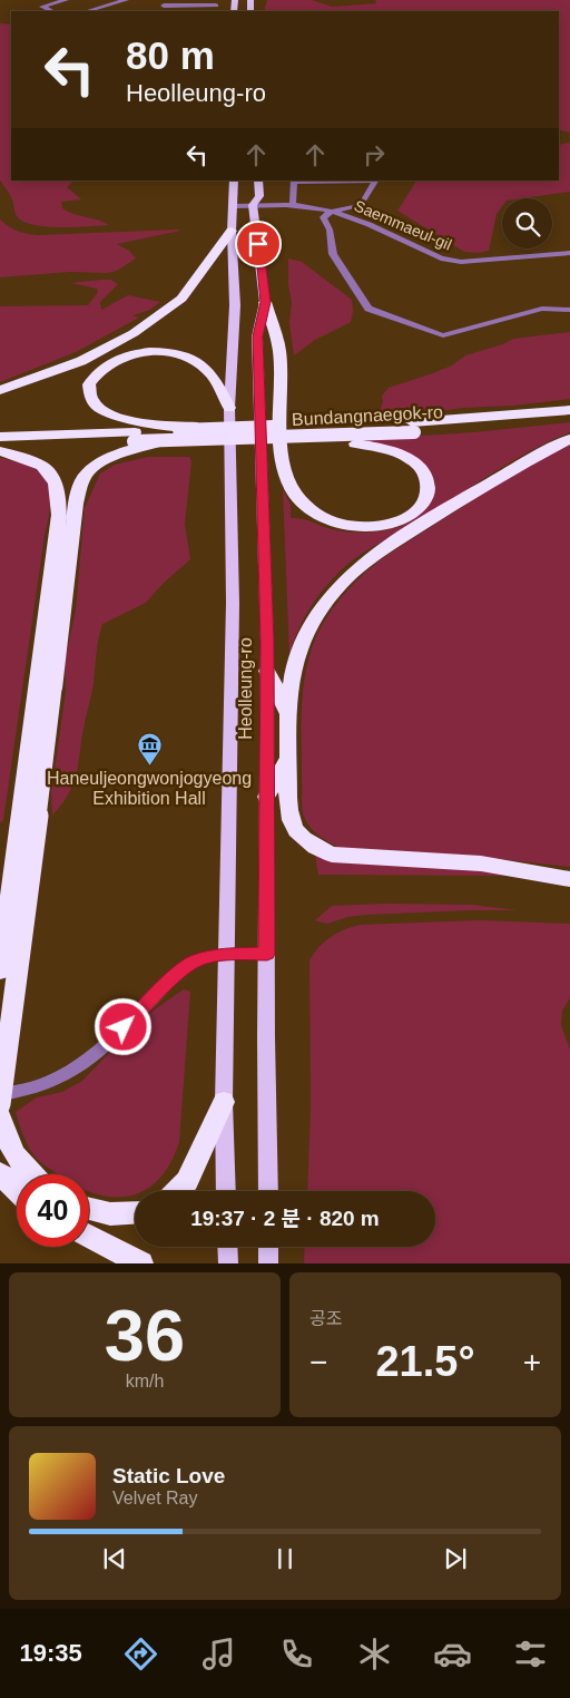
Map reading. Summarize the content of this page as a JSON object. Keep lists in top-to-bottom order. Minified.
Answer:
{"streets":{"highway":["Bundangnaegok-ro"],"main road":["Heolleung-ro"],"street":["Saemmaeul-gil"]},"crossings":[["Saemmaeul-gil","Heolleung-ro"]],"places":{"museum":["Haneuljeongwonjogyeong Exhibition Hall"]},"page":{"turn":["80 m","Heolleung-ro"],"limit":"40","trip":"19:37 · 2 분 · 820 m","tile":[["36","km/h"],"공조"],"heat":["−","21.5°","+"],"song":["Static Love","Velvet Ray"],"tabs":"19:35"}}
